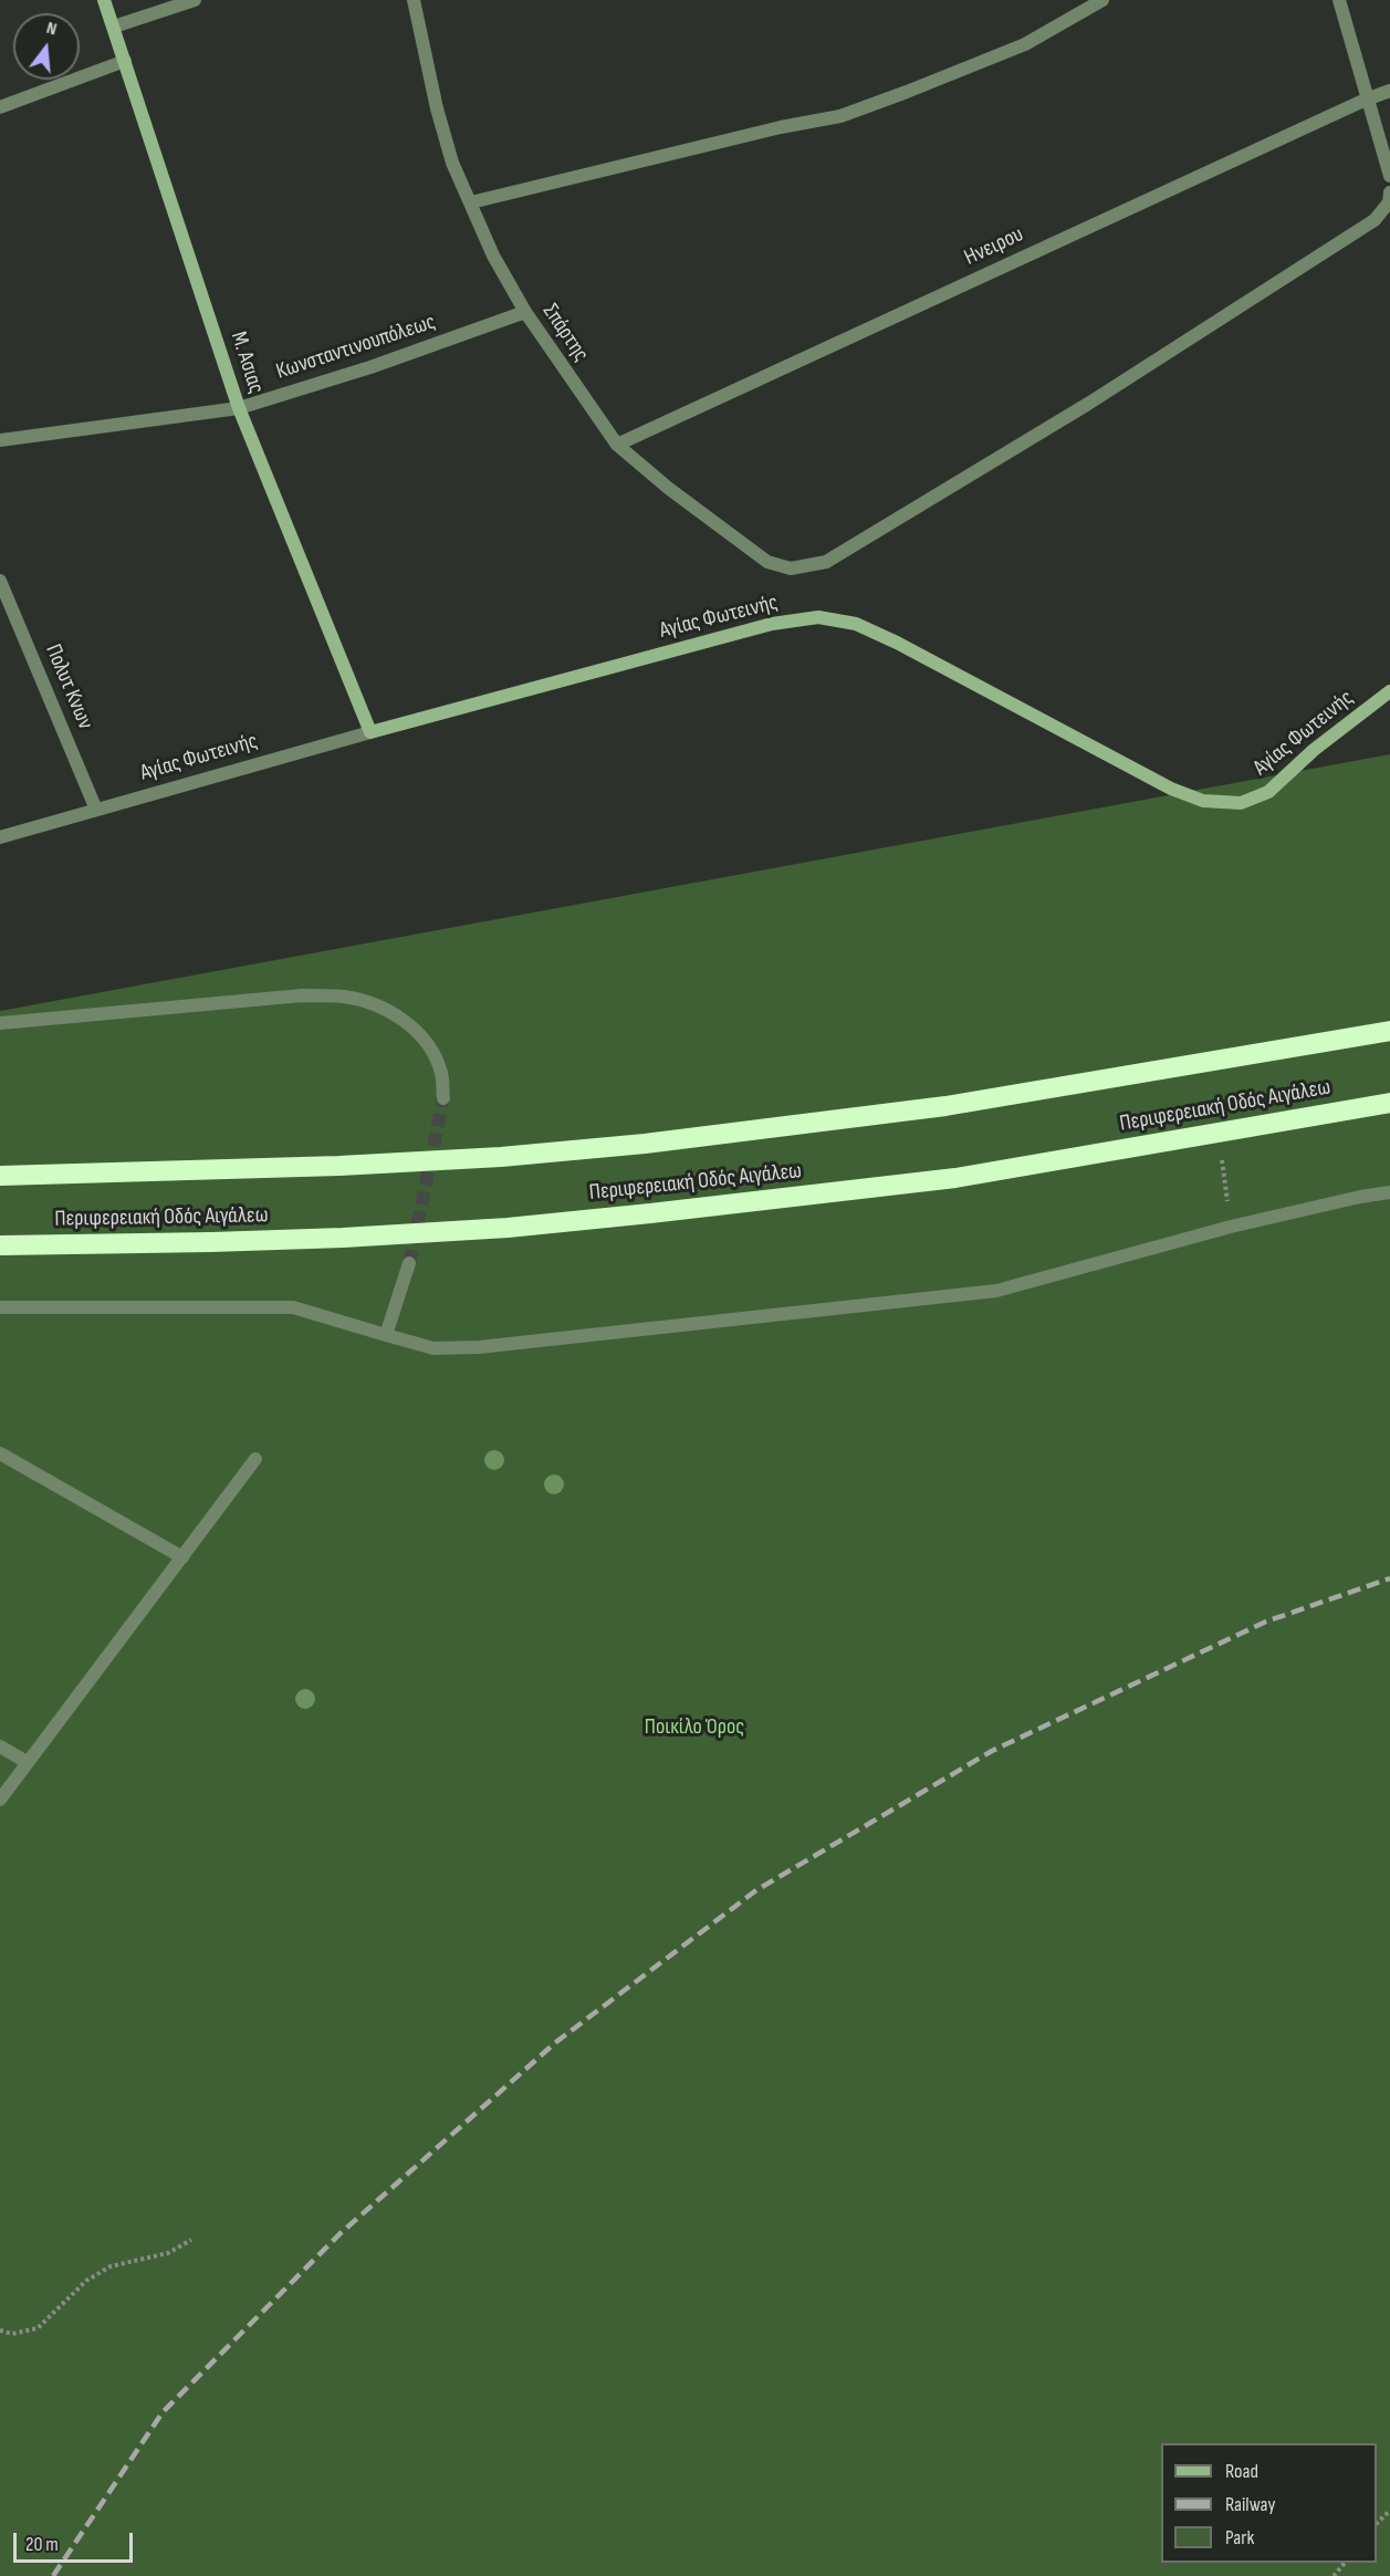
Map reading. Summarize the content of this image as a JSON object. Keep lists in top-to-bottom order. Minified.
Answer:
{"streets":{"highway":["Περιφερειακή Οδός Αιγάλεω"],"street":["Ηνειρου","Σπάρτης","Κωνσταντινουπόλεως","Μ. Ασιας","Αγίας Φωτεινής","Πολυτ Κνων"]},"crossings":[["Ηνειρου","Σπάρτης"],["Σπάρτης","Κωνσταντινουπόλεως"],["Κωνσταντινουπόλεως","Μ. Ασιας"],["Μ. Ασιας","Αγίας Φωτεινής"],["Αγίας Φωτεινής","Πολυτ Κνων"]],"parks":["Ποικίλο Όρος"],"legend":["Road","Railway","Park"],"scale_bar":"20 m","north":"top"}
